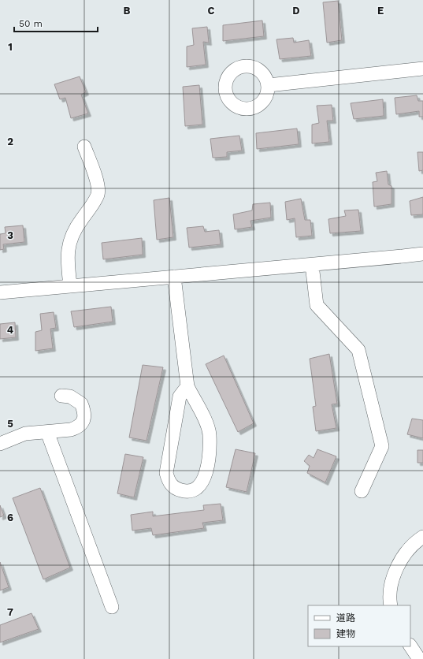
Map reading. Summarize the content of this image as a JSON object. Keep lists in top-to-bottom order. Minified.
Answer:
{"legend":["道路","建物"],"scale_bar":"50 m","grid":{"columns":["B","C","D","E"],"rows":["1","2","3","4","5","6","7"]}}
